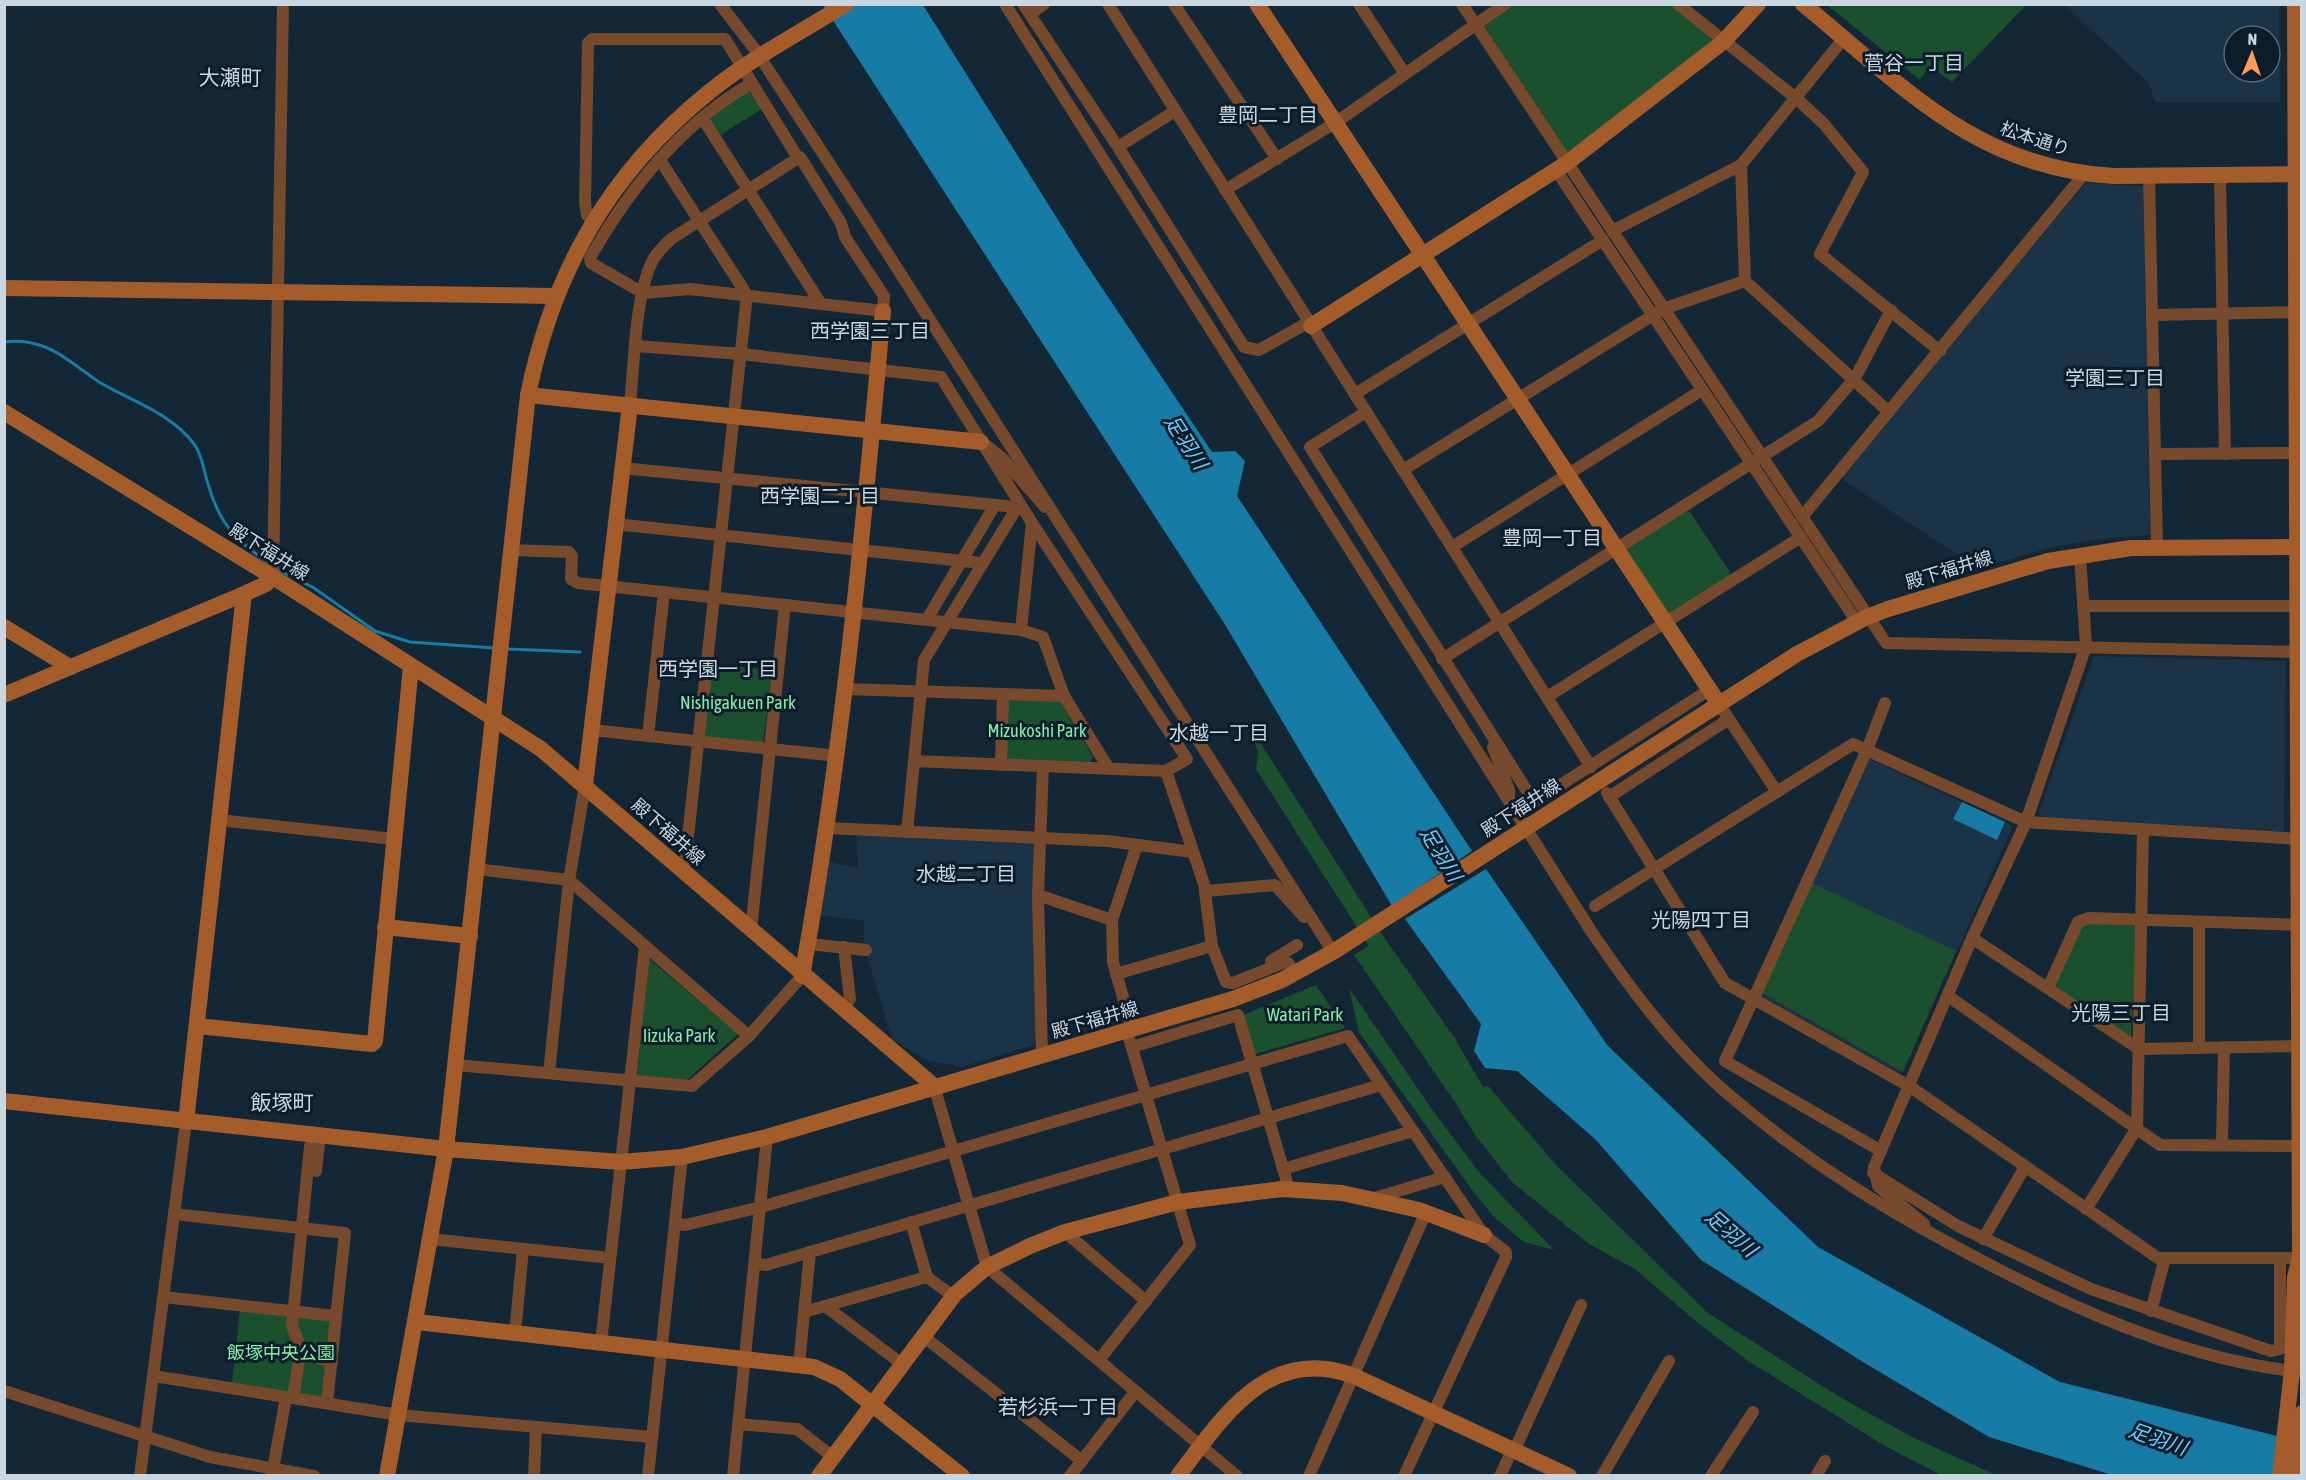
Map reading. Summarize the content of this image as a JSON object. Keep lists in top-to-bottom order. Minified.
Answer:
{"streets":{"street":["松本通り","殿下福井線"]},"districts":["菅谷一丁目","大瀬町","豊岡二丁目","西学園三丁目","学園三丁目","西学園二丁目","豊岡一丁目","西学園一丁目","水越一丁目","水越二丁目","光陽四丁目","光陽三丁目","飯塚町","若杉浜一丁目"],"water":["足羽川"],"parks":["Nishigakuen Park","Mizukoshi Park","Watari Park","Iizuka Park","飯塚中央公園"],"north":"top"}
